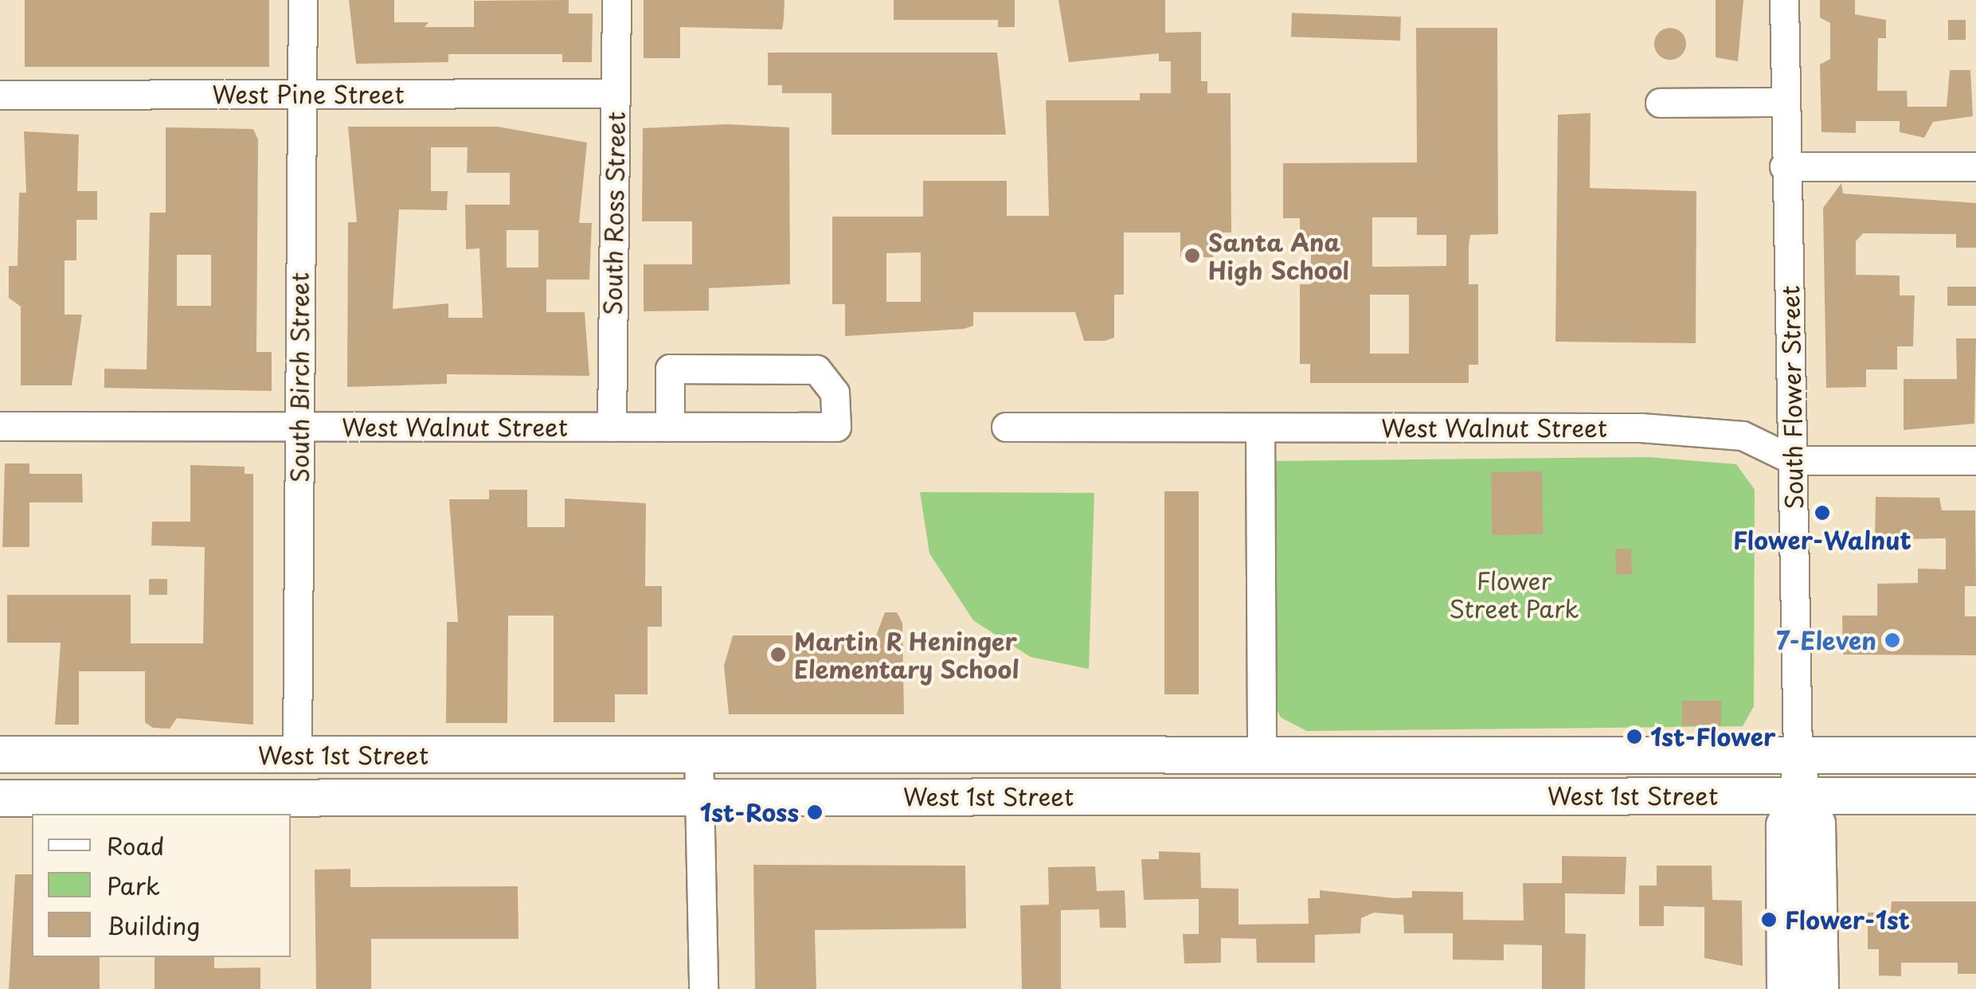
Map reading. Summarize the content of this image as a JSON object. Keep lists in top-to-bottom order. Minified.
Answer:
{"streets":{"main road":["South Flower Street","West 1st Street"],"street":["West Pine Street","South Ross Street","South Birch Street","West Walnut Street"]},"crossings":[["West Pine Street","South Ross Street"],["West Pine Street","South Birch Street"],["South Ross Street","West Walnut Street"],["South Birch Street","West Walnut Street"],["South Birch Street","West 1st Street"],["South Flower Street","West Walnut Street"],["South Flower Street","West 1st Street"]],"parks":["Flower Street Park"],"places":["Santa Ana High School","Flower-Walnut","7-Eleven","Martin R Heninger Elementary School","1st-Flower","1st-Ross","Flower-1st"],"legend":["Road","Park","Building"]}
